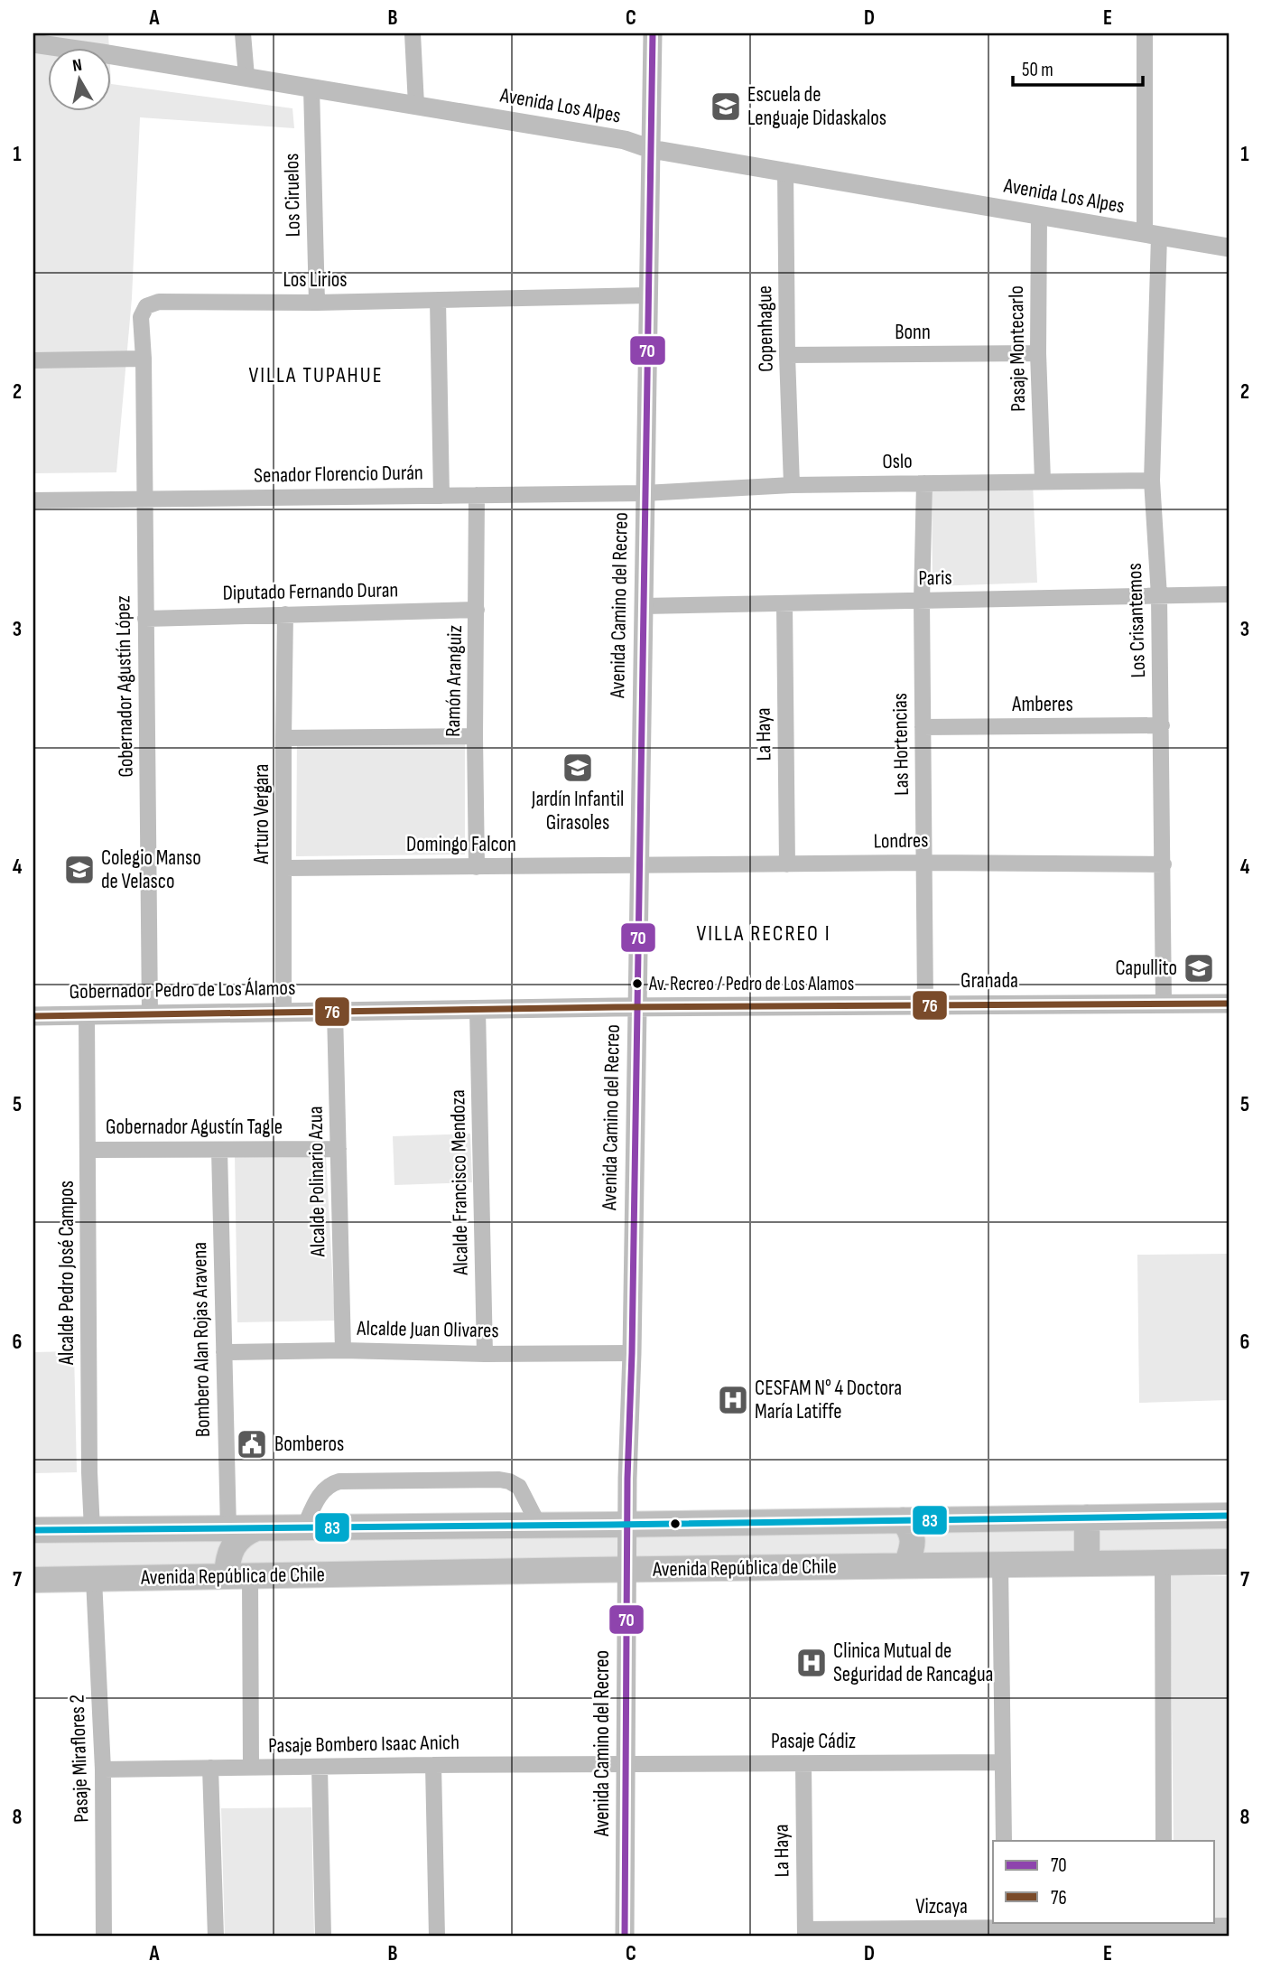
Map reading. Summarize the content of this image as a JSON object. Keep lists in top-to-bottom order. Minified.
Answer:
{"streets":{"main road":["Avenida República de Chile"],"street":["Avenida Los Alpes","Los Ciruelos","Los Lirios","Copenhague","Bonn","Pasaje Montecarlo","Oslo","Senador Florencio Durán","Paris","Diputado Fernando Duran","Avenida Camino del Recreo","Los Crisantemos","Ramón Aranguiz","Gobernador Agustín López","Amberes","La Haya","Las Hortencias","Arturo Vergara","Londres","Domingo Falcon","Granada","Gobernador Pedro de Los Álamos","Gobernador Agustín Tagle","Alcalde Polinario Azua","Alcalde Francisco Mendoza","Alcalde Pedro José Campos","Alcalde Juan Olivares","Bombero Alan Rojas Aravena","Pasaje Cádiz","Pasaje Bombero Isaac Anich","Pasaje Miraflores 2","Vizcaya"]},"crossings":[["Avenida Los Alpes","Los Ciruelos"],["Avenida Los Alpes","Copenhague"],["Avenida Los Alpes","Pasaje Montecarlo"],["Avenida Los Alpes","Avenida Camino del Recreo"],["Avenida Los Alpes","Los Crisantemos"],["Los Ciruelos","Los Lirios"],["Los Lirios","Avenida Camino del Recreo"],["Los Lirios","Gobernador Agustín López"],["Copenhague","Bonn"],["Copenhague","Oslo"],["Bonn","Pasaje Montecarlo"],["Pasaje Montecarlo","Oslo"],["Oslo","Senador Florencio Durán"],["Oslo","Avenida Camino del Recreo"],["Oslo","Los Crisantemos"],["Oslo","Las Hortencias"],["Senador Florencio Durán","Avenida Camino del Recreo"],["Senador Florencio Durán","Ramón Aranguiz"],["Senador Florencio Durán","Gobernador Agustín López"],["Paris","Avenida Camino del Recreo"],["Paris","Los Crisantemos"],["Paris","La Haya"],["Paris","Las Hortencias"],["Diputado Fernando Duran","Ramón Aranguiz"],["Diputado Fernando Duran","Gobernador Agustín López"],["Diputado Fernando Duran","Arturo Vergara"],["Avenida Camino del Recreo","Londres"],["Avenida Camino del Recreo","Domingo Falcon"],["Avenida Camino del Recreo","Granada"],["Avenida Camino del Recreo","Gobernador Pedro de Los Álamos"],["Avenida Camino del Recreo","Alcalde Juan Olivares"],["Avenida Camino del Recreo","Avenida República de Chile"],["Avenida Camino del Recreo","Pasaje Cádiz"],["Avenida Camino del Recreo","Pasaje Bombero Isaac Anich"],["Los Crisantemos","Amberes"],["Los Crisantemos","Londres"],["Los Crisantemos","Granada"],["Ramón Aranguiz","Domingo Falcon"],["Gobernador Agustín López","Gobernador Pedro de Los Álamos"],["Amberes","Las Hortencias"],["La Haya","Londres"],["La Haya","Pasaje Cádiz"],["La Haya","Vizcaya"],["Las Hortencias","Londres"],["Las Hortencias","Granada"],["Arturo Vergara","Domingo Falcon"],["Arturo Vergara","Gobernador Pedro de Los Álamos"],["Londres","Domingo Falcon"],["Granada","Gobernador Pedro de Los Álamos"],["Gobernador Pedro de Los Álamos","Alcalde Polinario Azua"],["Gobernador Pedro de Los Álamos","Alcalde Francisco Mendoza"],["Gobernador Pedro de Los Álamos","Alcalde Pedro José Campos"],["Gobernador Agustín Tagle","Alcalde Polinario Azua"],["Gobernador Agustín Tagle","Alcalde Pedro José Campos"],["Gobernador Agustín Tagle","Bombero Alan Rojas Aravena"],["Alcalde Polinario Azua","Alcalde Juan Olivares"],["Alcalde Francisco Mendoza","Alcalde Juan Olivares"],["Alcalde Juan Olivares","Bombero Alan Rojas Aravena"],["Avenida República de Chile","Pasaje Miraflores 2"],["Pasaje Cádiz","Pasaje Bombero Isaac Anich"],["Pasaje Bombero Isaac Anich","Pasaje Miraflores 2"]],"districts":["VILLA TUPAHUE","VILLA RECREO I"],"places":{"school or university":["Escuela de Lenguaje Didaskalos","Jardín Infantil Girasoles","Colegio Manso de Velasco","Capullito"],"other":["Av. Recreo / Pedro de Los Alamos"],"hospital":["CESFAM N° 4 Doctora María Latiffe","Clinica Mutual de Seguridad de Rancagua"],"public building":["Bomberos"]},"lines":["transit line 70","transit line 76","transit line 83"],"legend":["70","76"],"scale_bar":"50 m","north":"top","grid":{"columns":["A","B","C","D","E"],"rows":["1","2","3","4","5","6","7","8"]}}
